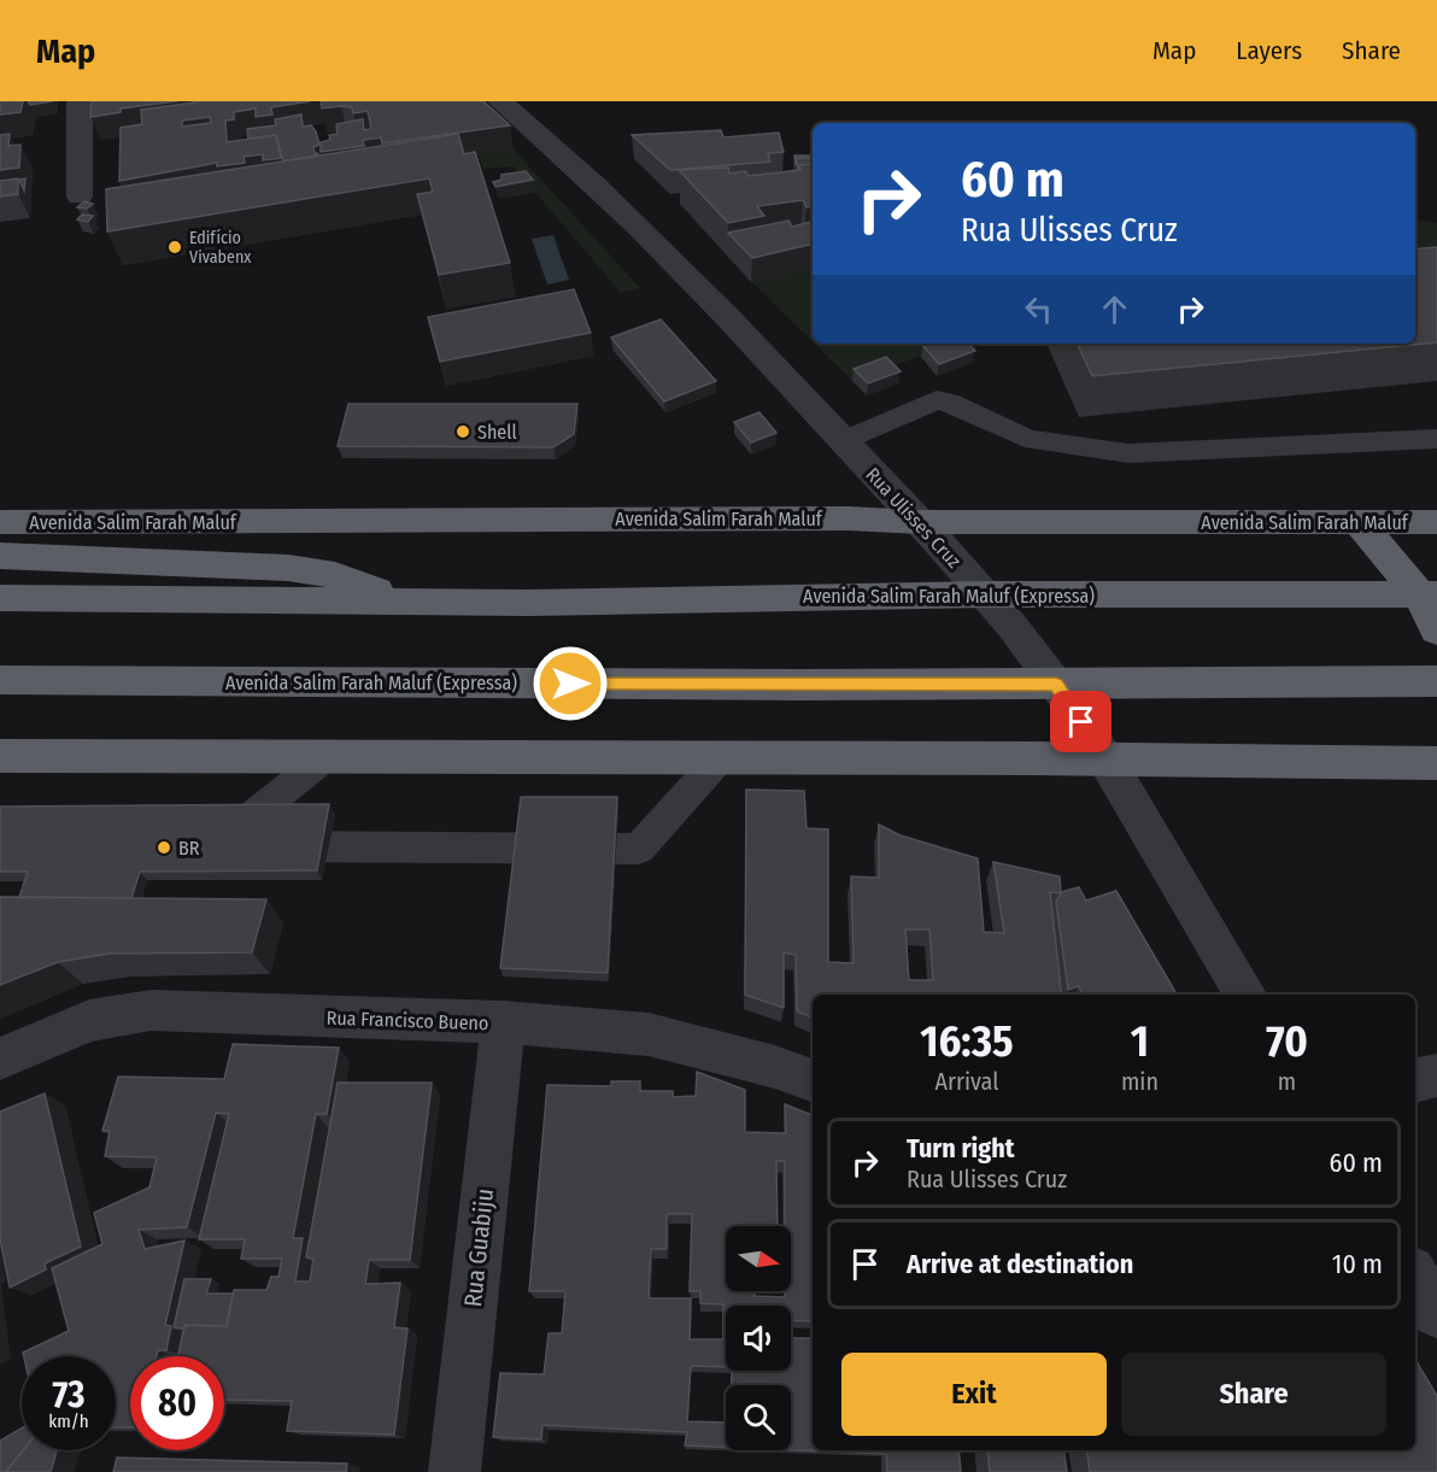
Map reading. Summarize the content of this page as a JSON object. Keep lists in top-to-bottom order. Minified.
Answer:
{"streets":{"highway":["Avenida Salim Farah Maluf","Avenida Salim Farah Maluf (Expressa)"],"street":["Rua Ulisses Cruz","Rua Francisco Bueno","Rua Guabiju"]},"crossings":[["Rua Ulisses Cruz","Avenida Salim Farah Maluf"],["Rua Ulisses Cruz","Avenida Salim Farah Maluf (Expressa)"],["Rua Francisco Bueno","Rua Guabiju"]],"places":["Edifício Vivabenx","Shell","BR"],"north":"right","page":{"header":"Map","nav":["Map","Layers","Share"],"turn":["60 m","Rua Ulisses Cruz"],"eta":["16:35","Arrival","1","min","70","m"],"list":[{"name":"Turn right","note":"Rua Ulisses Cruz","value":"60 m"},{"name":"Arrive at destination","value":"10 m"}],"buttons":["Exit","Share"],"speed":"73 km/h","limit":"80"}}
